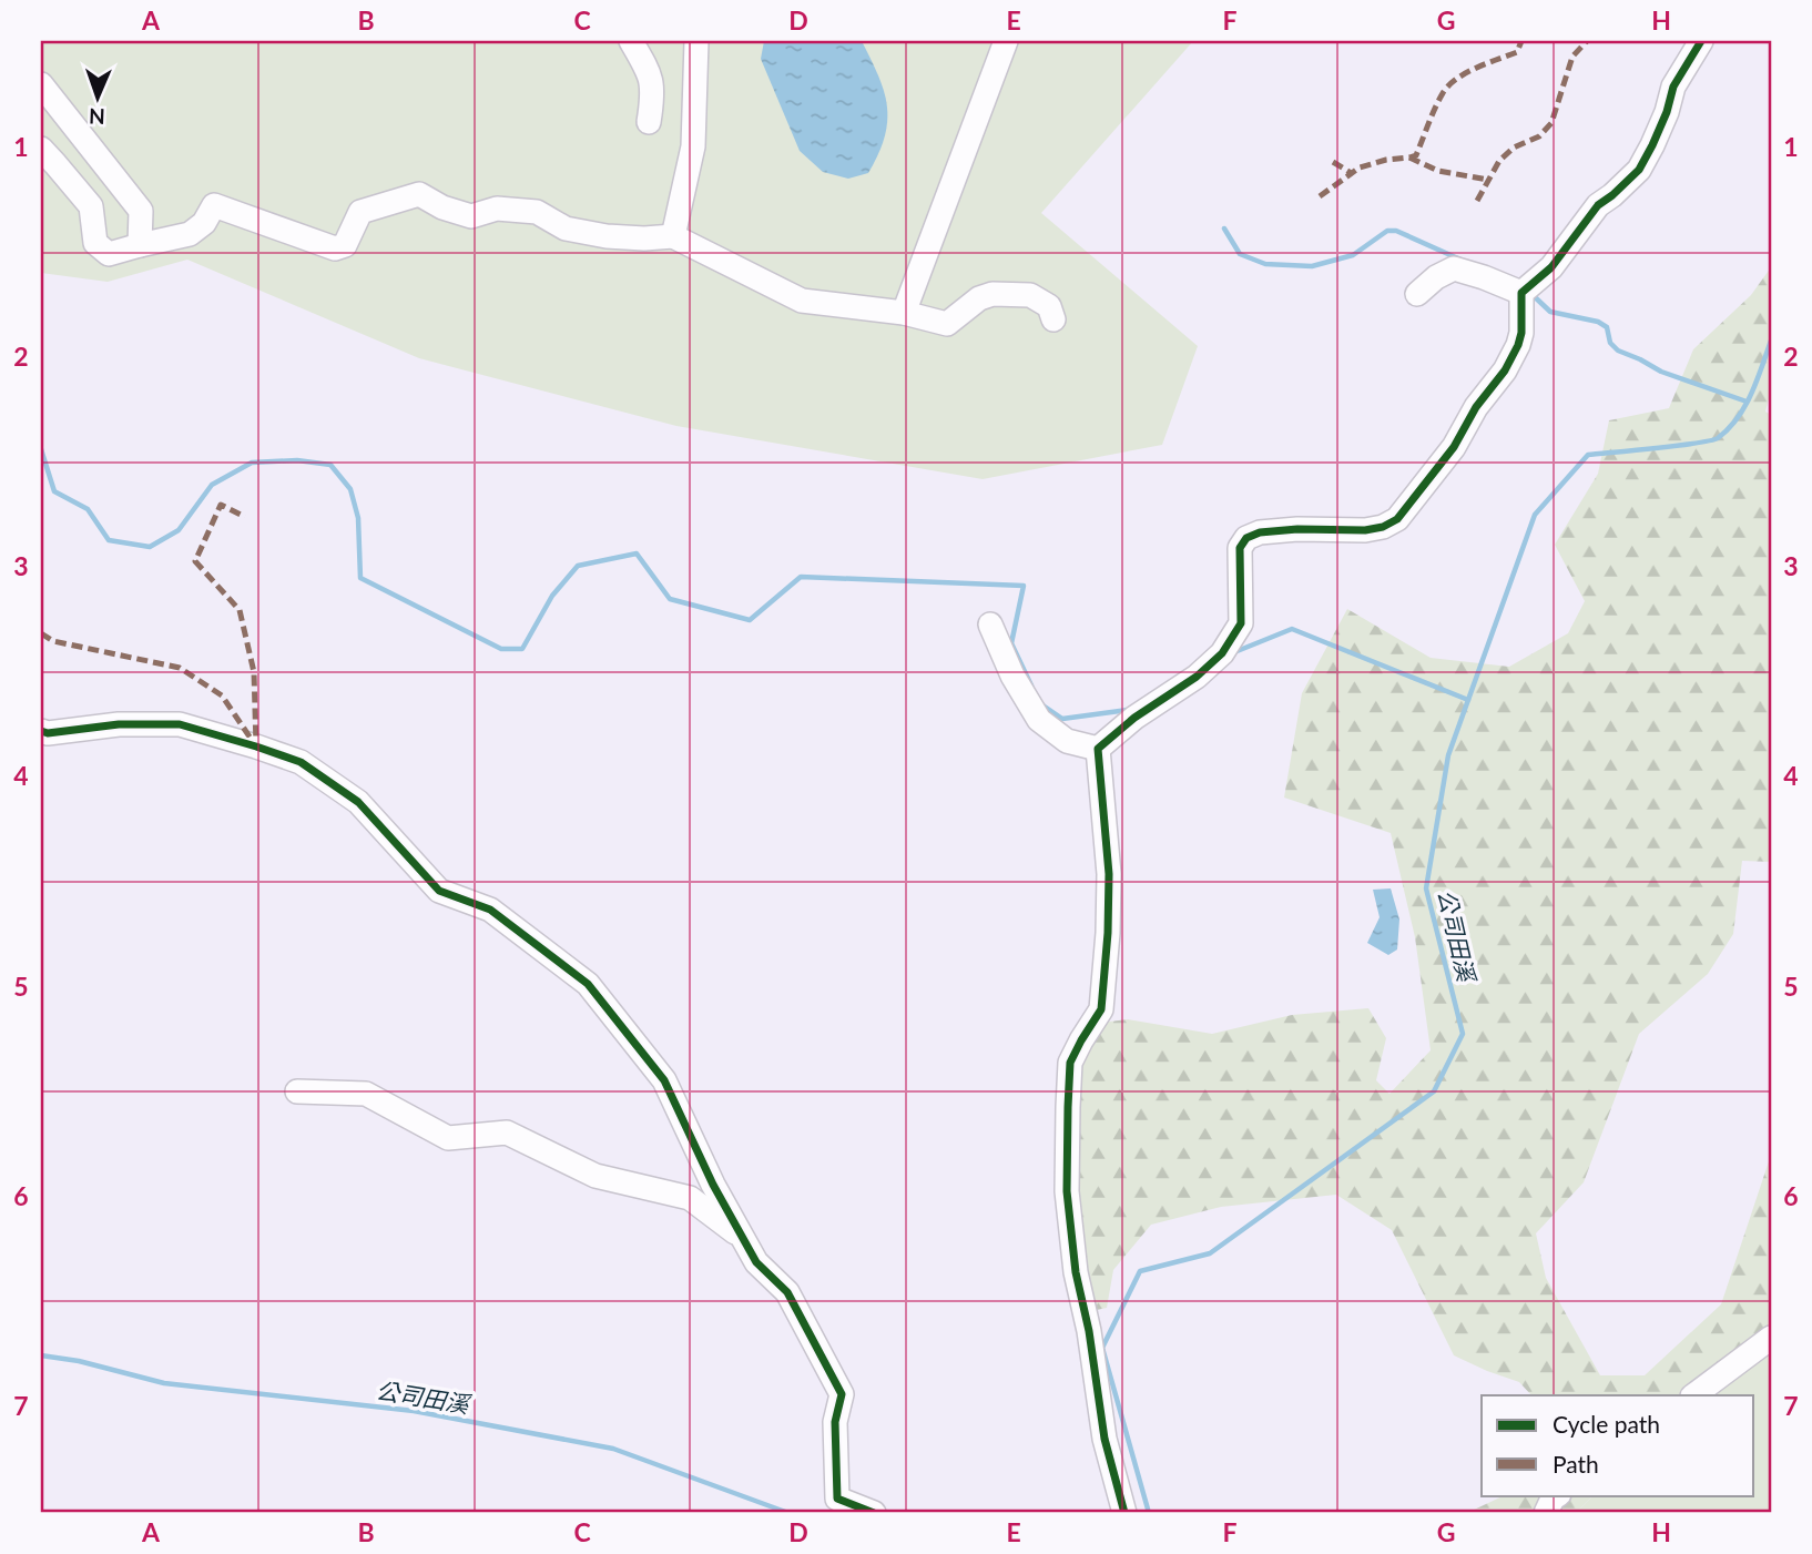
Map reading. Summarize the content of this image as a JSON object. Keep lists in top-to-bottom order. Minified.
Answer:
{"water":["公司田溪"],"legend":["Cycle path","Path"],"north":"bottom","grid":{"columns":["A","B","C","D","E","F","G","H"],"rows":["1","2","3","4","5","6","7"]}}
